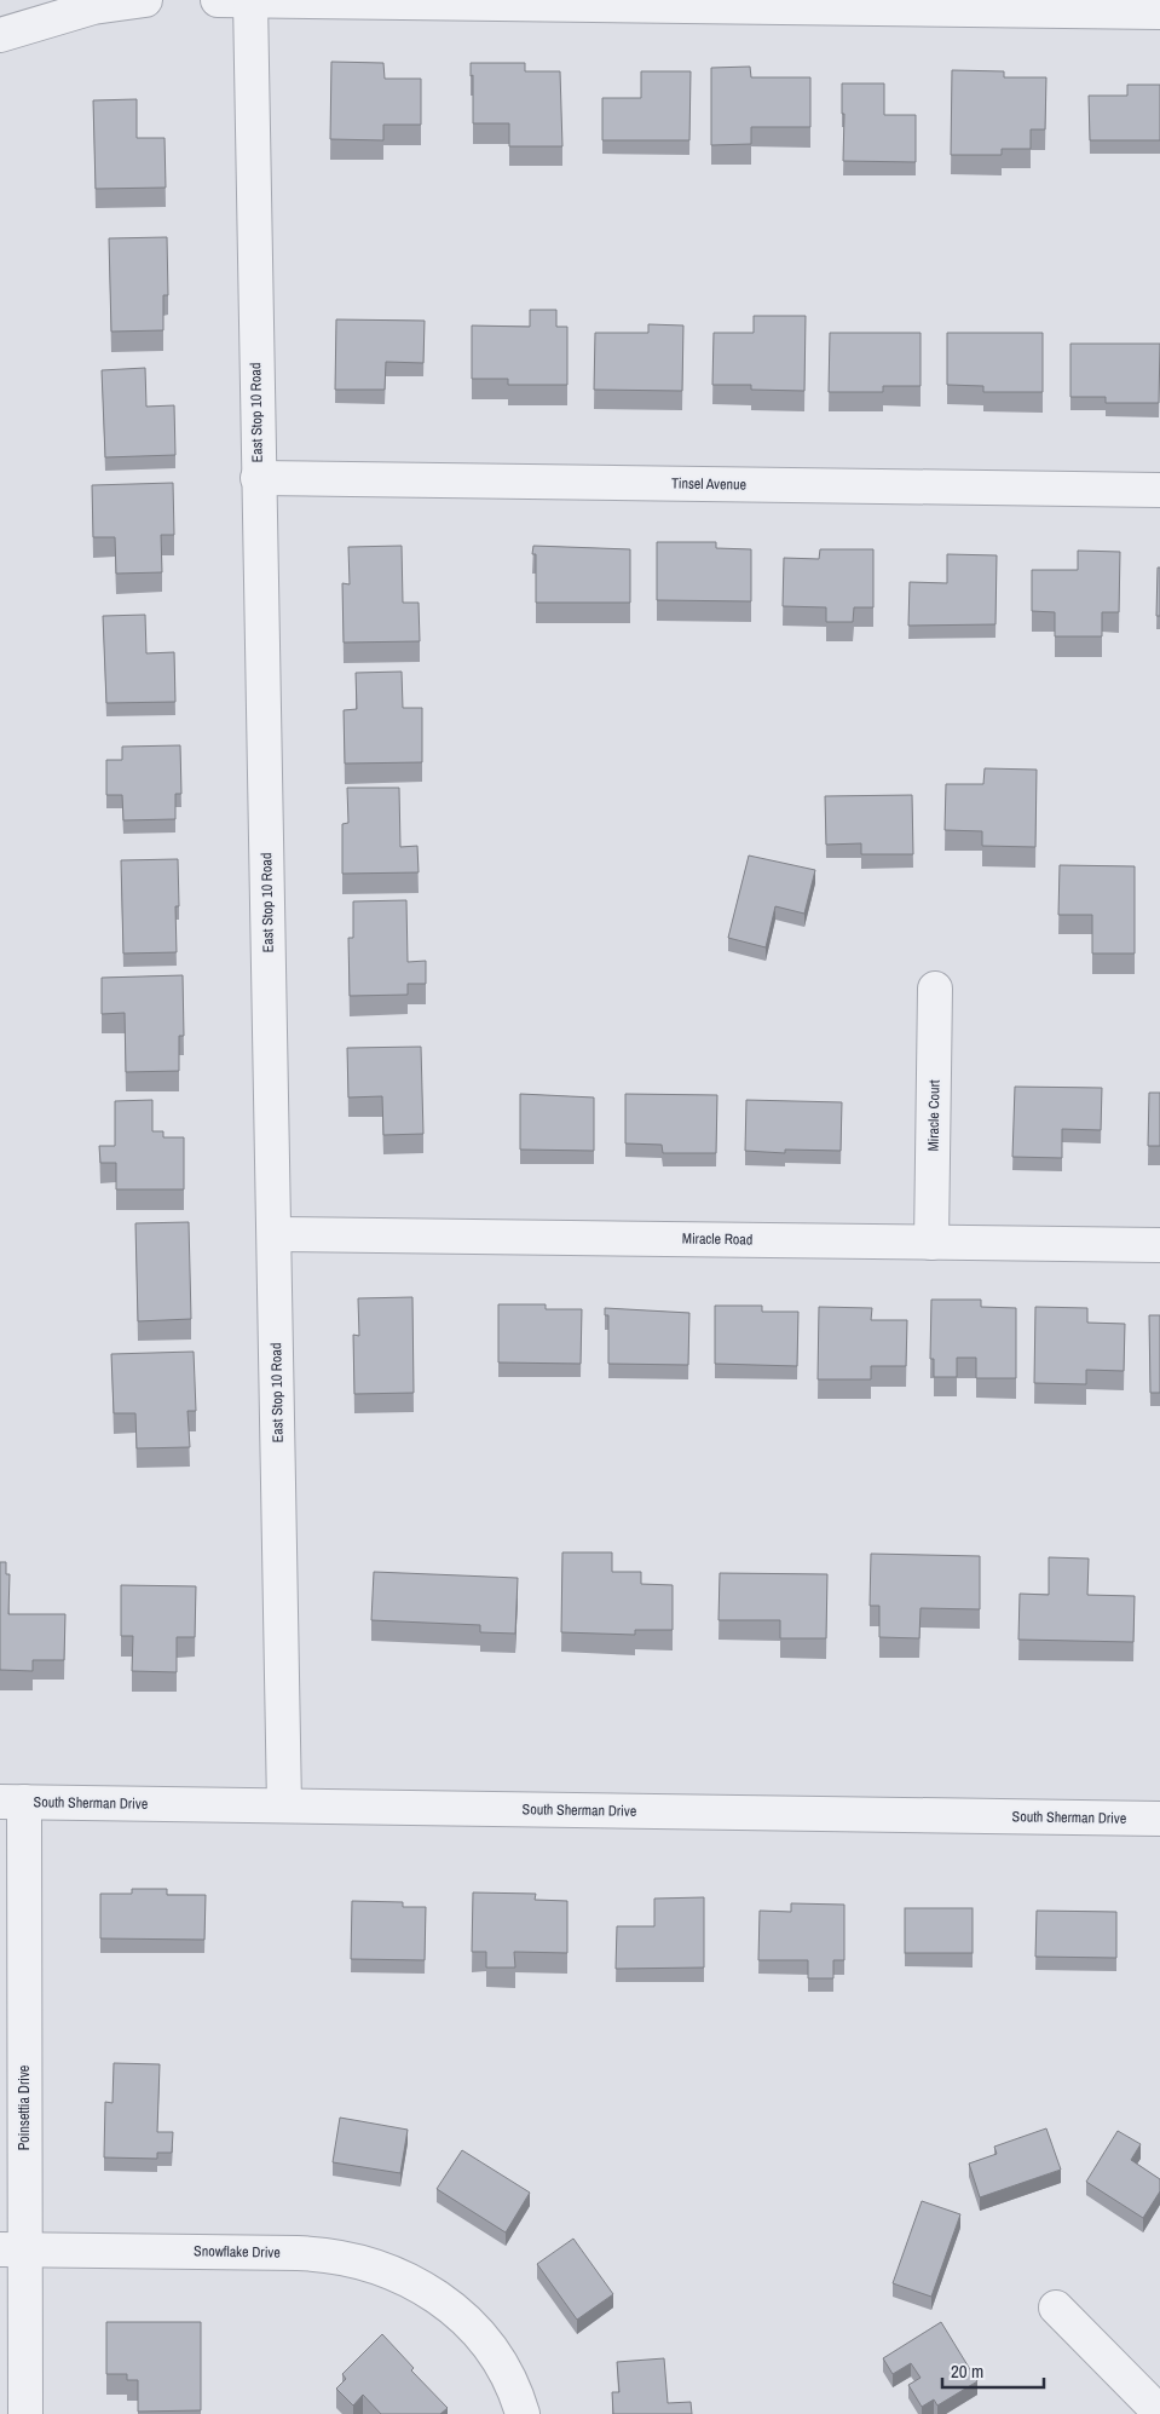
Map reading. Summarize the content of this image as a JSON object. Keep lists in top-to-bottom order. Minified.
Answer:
{"streets":{"street":["East Stop 10 Road","Tinsel Avenue","Miracle Court","Miracle Road","South Sherman Drive","Poinsettia Drive","Snowflake Drive"]},"crossings":[["East Stop 10 Road","Tinsel Avenue"],["East Stop 10 Road","Miracle Road"],["East Stop 10 Road","South Sherman Drive"],["Miracle Court","Miracle Road"],["South Sherman Drive","Poinsettia Drive"],["Poinsettia Drive","Snowflake Drive"]],"scale_bar":"20 m"}
